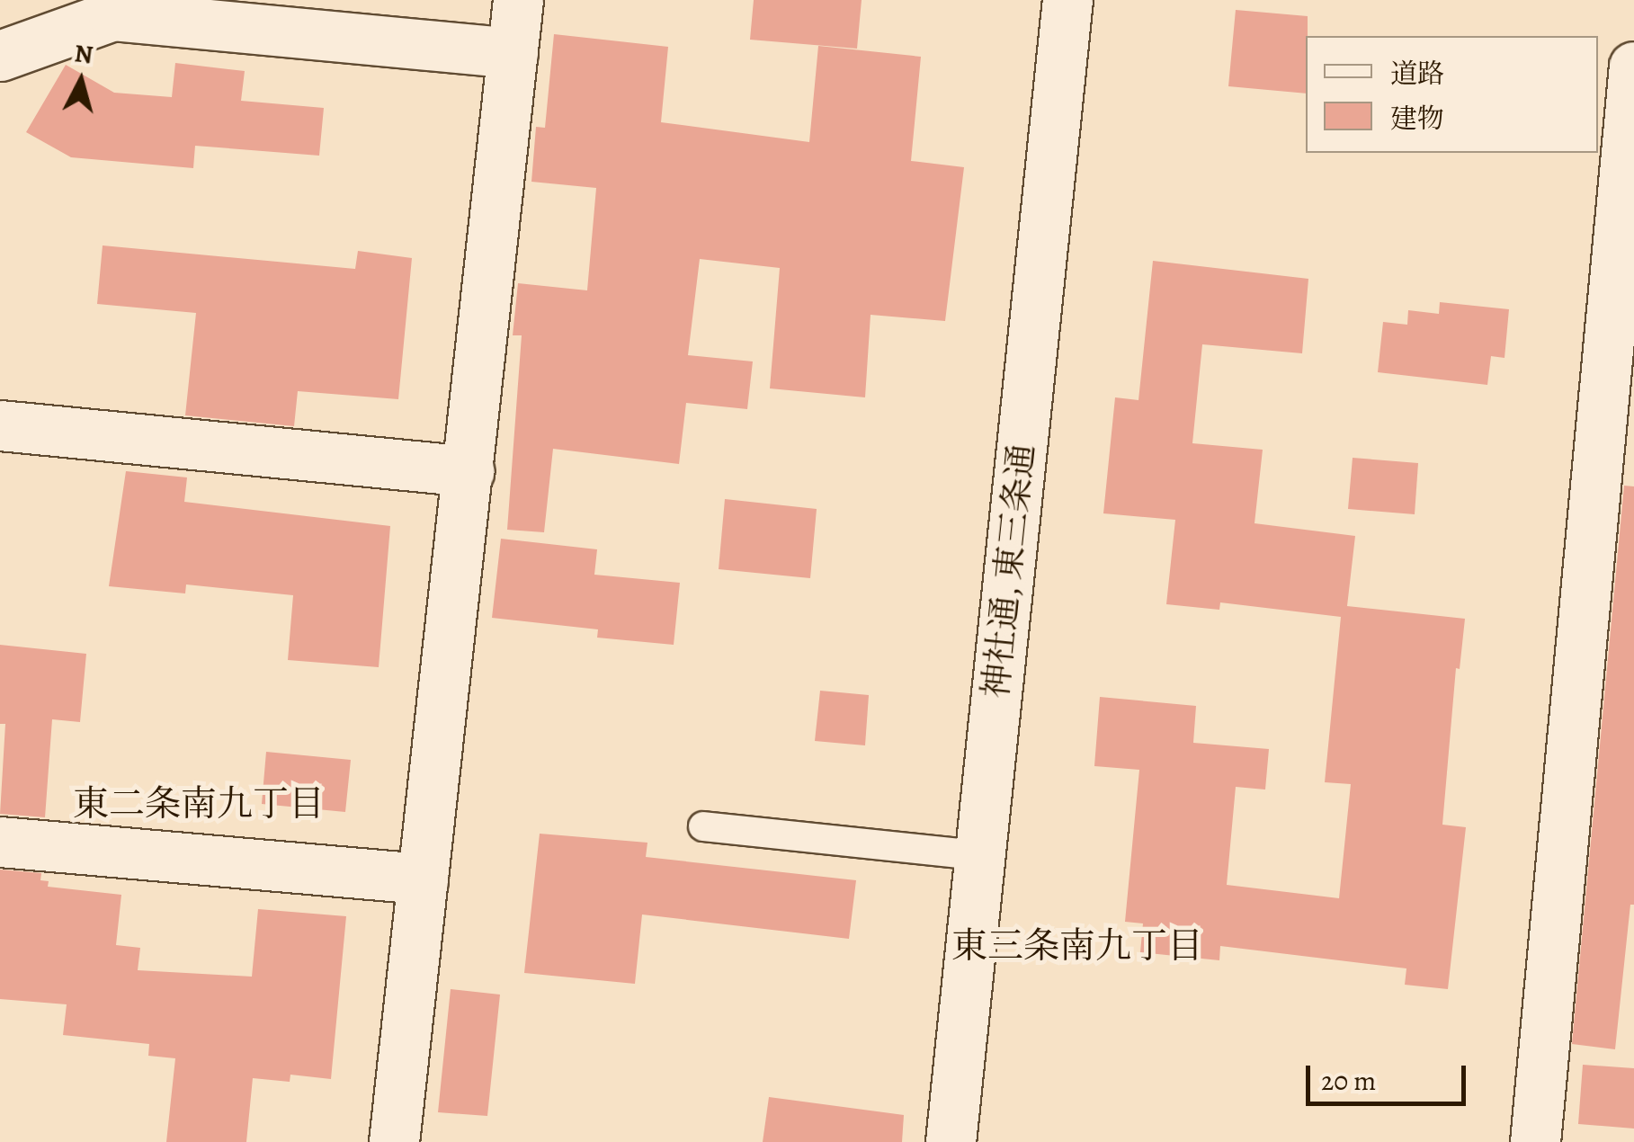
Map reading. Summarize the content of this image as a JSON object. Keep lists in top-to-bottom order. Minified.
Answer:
{"streets":{"street":["神社通, 東三条通"]},"districts":["東二条南九丁目","東三条南九丁目"],"legend":["道路","建物"],"scale_bar":"20 m","north":"top"}
